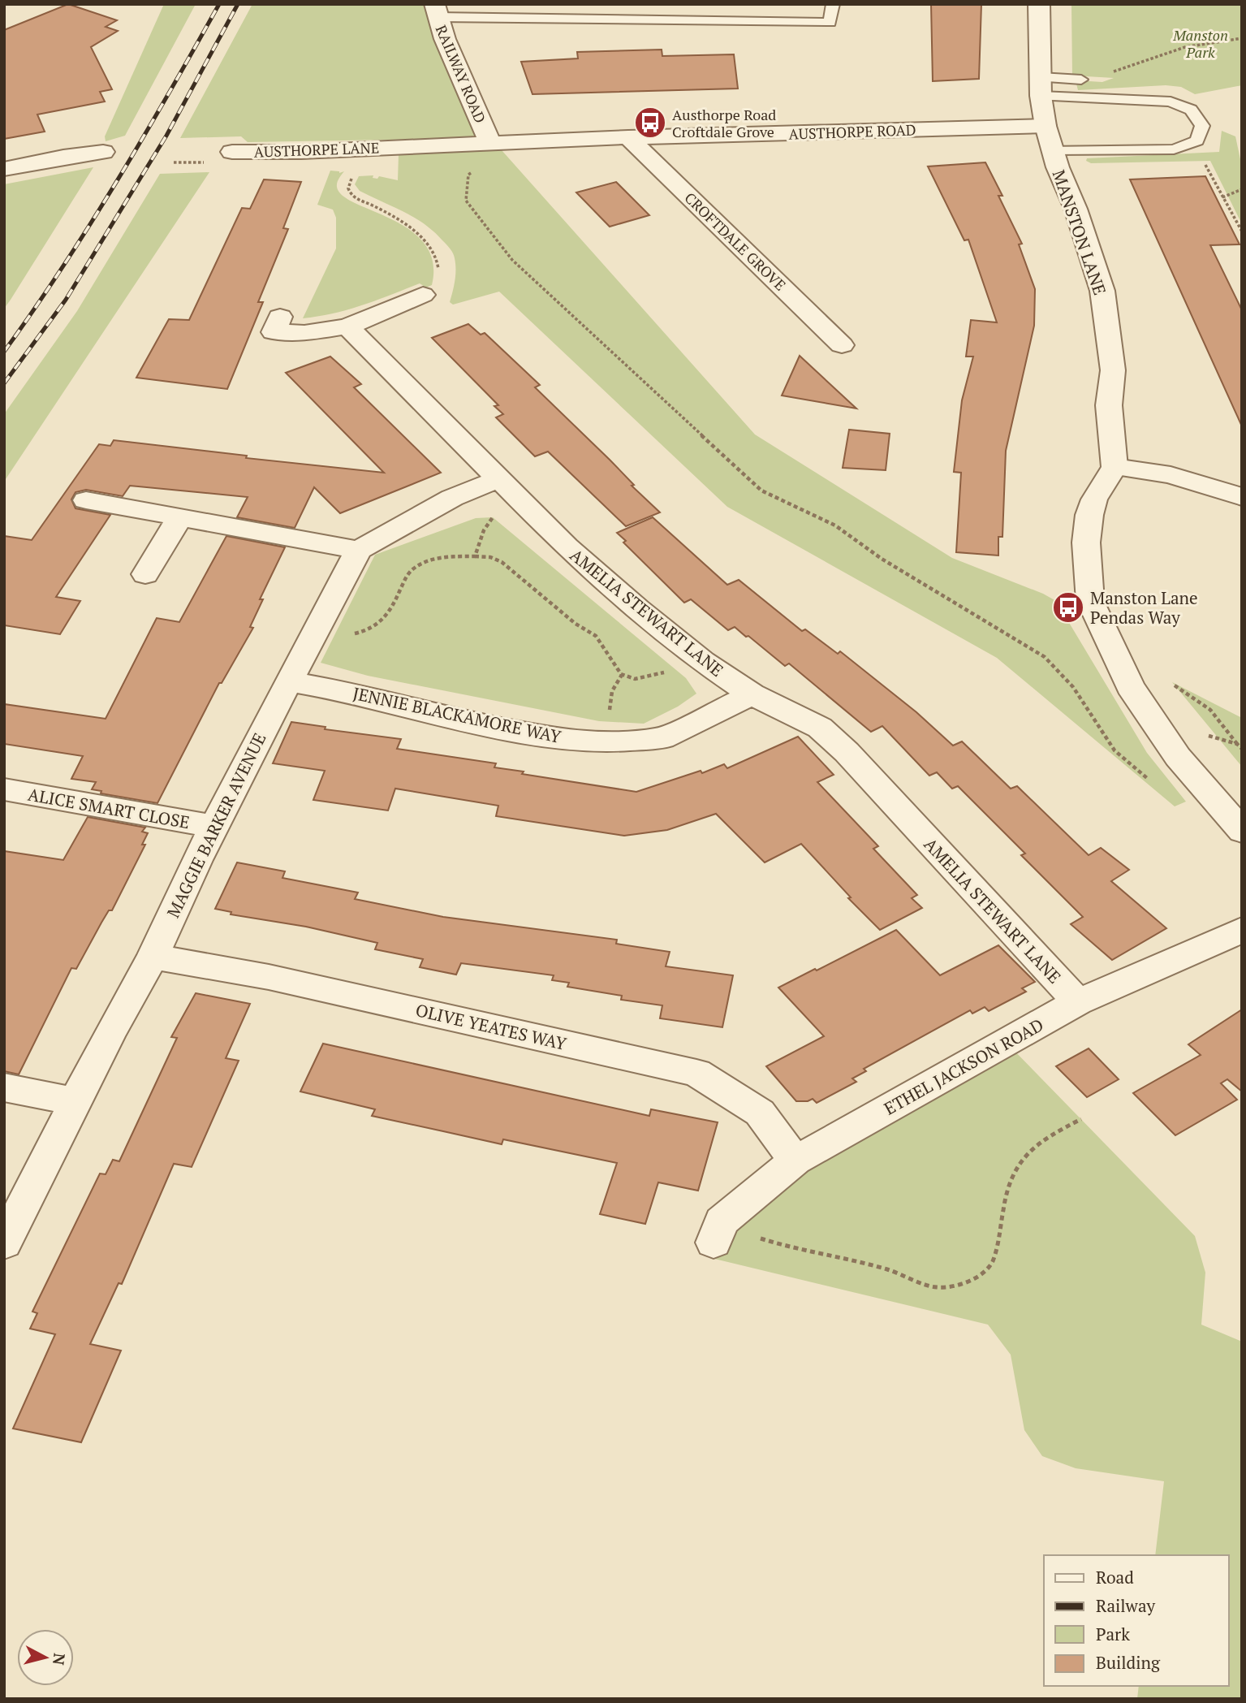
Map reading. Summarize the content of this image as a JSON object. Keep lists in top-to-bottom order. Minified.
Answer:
{"streets":{"street":["RAILWAY ROAD","AUSTHORPE ROAD","AUSTHORPE LANE","MANSTON LANE","CROFTDALE GROVE","AMELIA STEWART LANE","JENNIE BLACKAMORE WAY","ALICE SMART CLOSE","MAGGIE BARKER AVENUE","OLIVE YEATES WAY","ETHEL JACKSON ROAD"]},"crossings":[["RAILWAY ROAD","AUSTHORPE ROAD"],["AUSTHORPE ROAD","AUSTHORPE LANE"],["AUSTHORPE ROAD","MANSTON LANE"],["AUSTHORPE ROAD","CROFTDALE GROVE"],["AMELIA STEWART LANE","JENNIE BLACKAMORE WAY"],["AMELIA STEWART LANE","ETHEL JACKSON ROAD"],["JENNIE BLACKAMORE WAY","MAGGIE BARKER AVENUE"],["ALICE SMART CLOSE","MAGGIE BARKER AVENUE"],["MAGGIE BARKER AVENUE","OLIVE YEATES WAY"],["OLIVE YEATES WAY","ETHEL JACKSON ROAD"]],"parks":["Manston Park"],"places":{"bus stop":["Austhorpe Road Croftdale Grove","Manston Lane Pendas Way"]},"legend":["Road","Railway","Park","Building"],"north":"right"}
